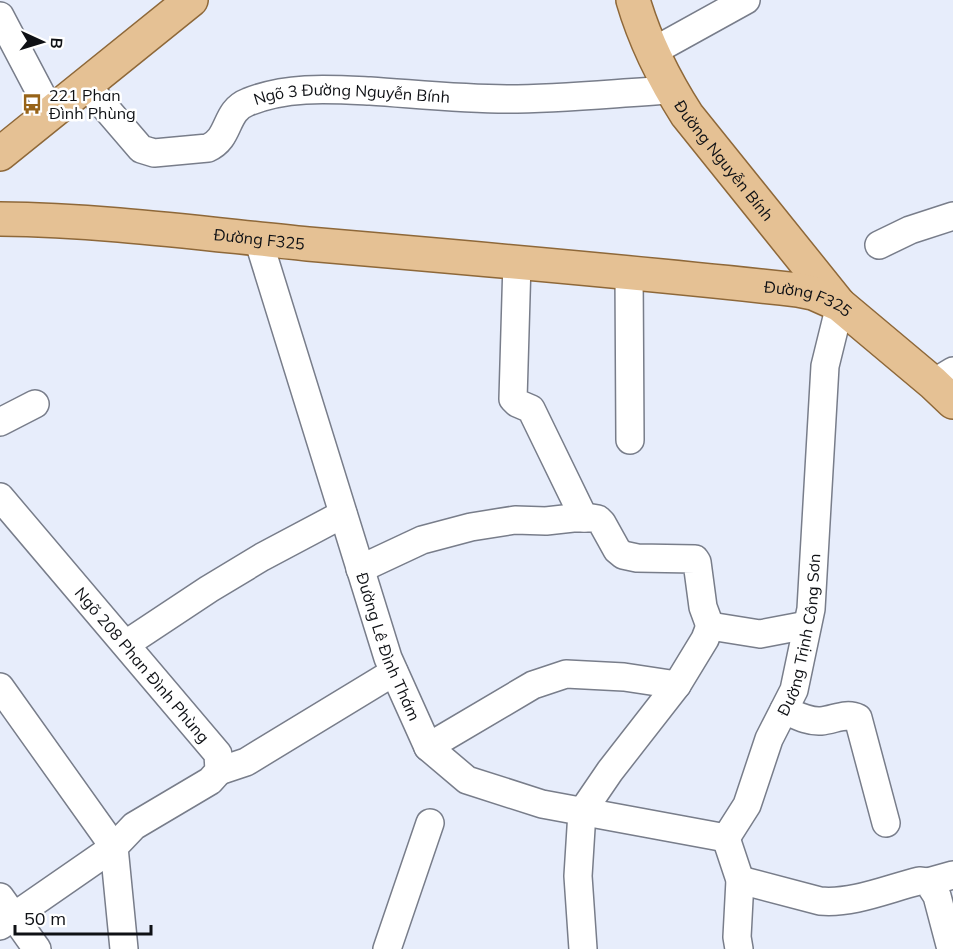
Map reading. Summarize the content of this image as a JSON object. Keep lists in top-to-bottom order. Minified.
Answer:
{"streets":{"main road":["Đường Nguyễn Bính","Đường F325"],"street":["Ngõ 3 Đường Nguyễn Bính","Đường Trịnh Công Sơn","Đường Lê Đình Thám","Ngõ 208 Phan Đình Phùng"]},"crossings":[["Ngõ 3 Đường Nguyễn Bính","Đường Nguyễn Bính"],["Đường Nguyễn Bính","Đường F325"],["Đường Nguyễn Bính","Đường Trịnh Công Sơn"],["Đường F325","Đường Trịnh Công Sơn"],["Đường F325","Đường Lê Đình Thám"],["Đường Trịnh Công Sơn","Đường Lê Đình Thám"]],"places":{"bus stop":["221 Phan Đình Phùng"]},"scale_bar":"50 m","north":"right"}
